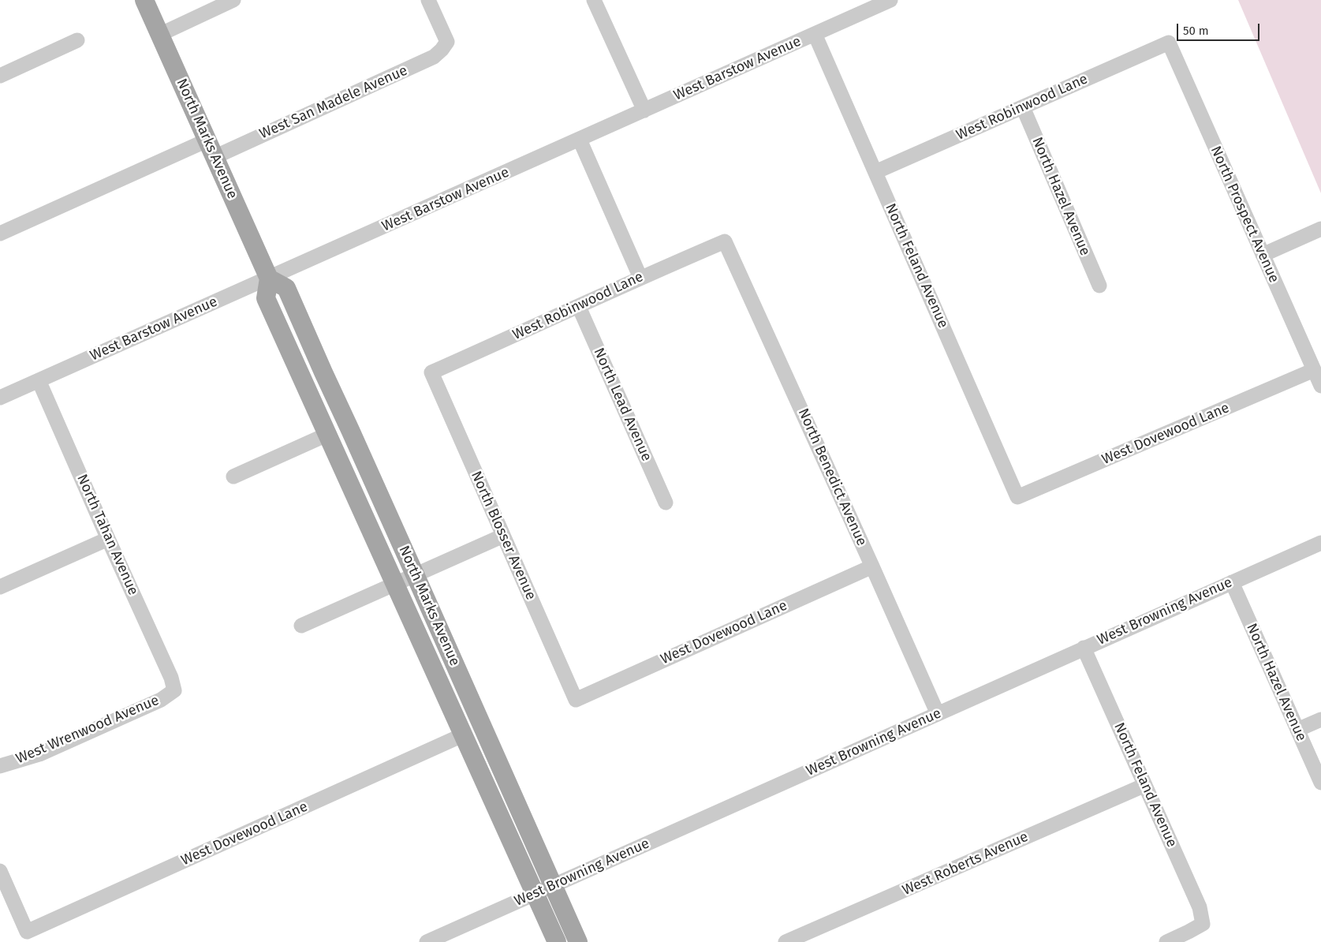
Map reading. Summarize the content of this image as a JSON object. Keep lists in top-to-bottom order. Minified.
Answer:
{"streets":{"main road":["North Marks Avenue"],"street":["West Barstow Avenue","West San Madele Avenue","West Robinwood Lane","North Hazel Avenue","North Prospect Avenue","North Feland Avenue","North Lead Avenue","West Dovewood Lane","North Benedict Avenue","North Tahan Avenue","North Blosser Avenue","West Browning Avenue","West Wrenwood Avenue","West Roberts Avenue"]},"crossings":[["West Barstow Avenue","North Marks Avenue"],["West Barstow Avenue","North Feland Avenue"],["West Barstow Avenue","North Tahan Avenue"],["West San Madele Avenue","North Marks Avenue"],["West Robinwood Lane","North Hazel Avenue"],["West Robinwood Lane","North Prospect Avenue"],["West Robinwood Lane","North Feland Avenue"],["West Robinwood Lane","North Lead Avenue"],["West Robinwood Lane","North Benedict Avenue"],["West Robinwood Lane","North Blosser Avenue"],["North Marks Avenue","West Dovewood Lane"],["North Marks Avenue","West Browning Avenue"],["North Hazel Avenue","West Browning Avenue"],["North Prospect Avenue","West Dovewood Lane"],["North Feland Avenue","West Dovewood Lane"],["North Feland Avenue","West Browning Avenue"],["North Feland Avenue","West Roberts Avenue"],["West Dovewood Lane","North Benedict Avenue"],["West Dovewood Lane","North Blosser Avenue"],["North Benedict Avenue","West Browning Avenue"],["North Tahan Avenue","West Wrenwood Avenue"]],"scale_bar":"50 m"}
